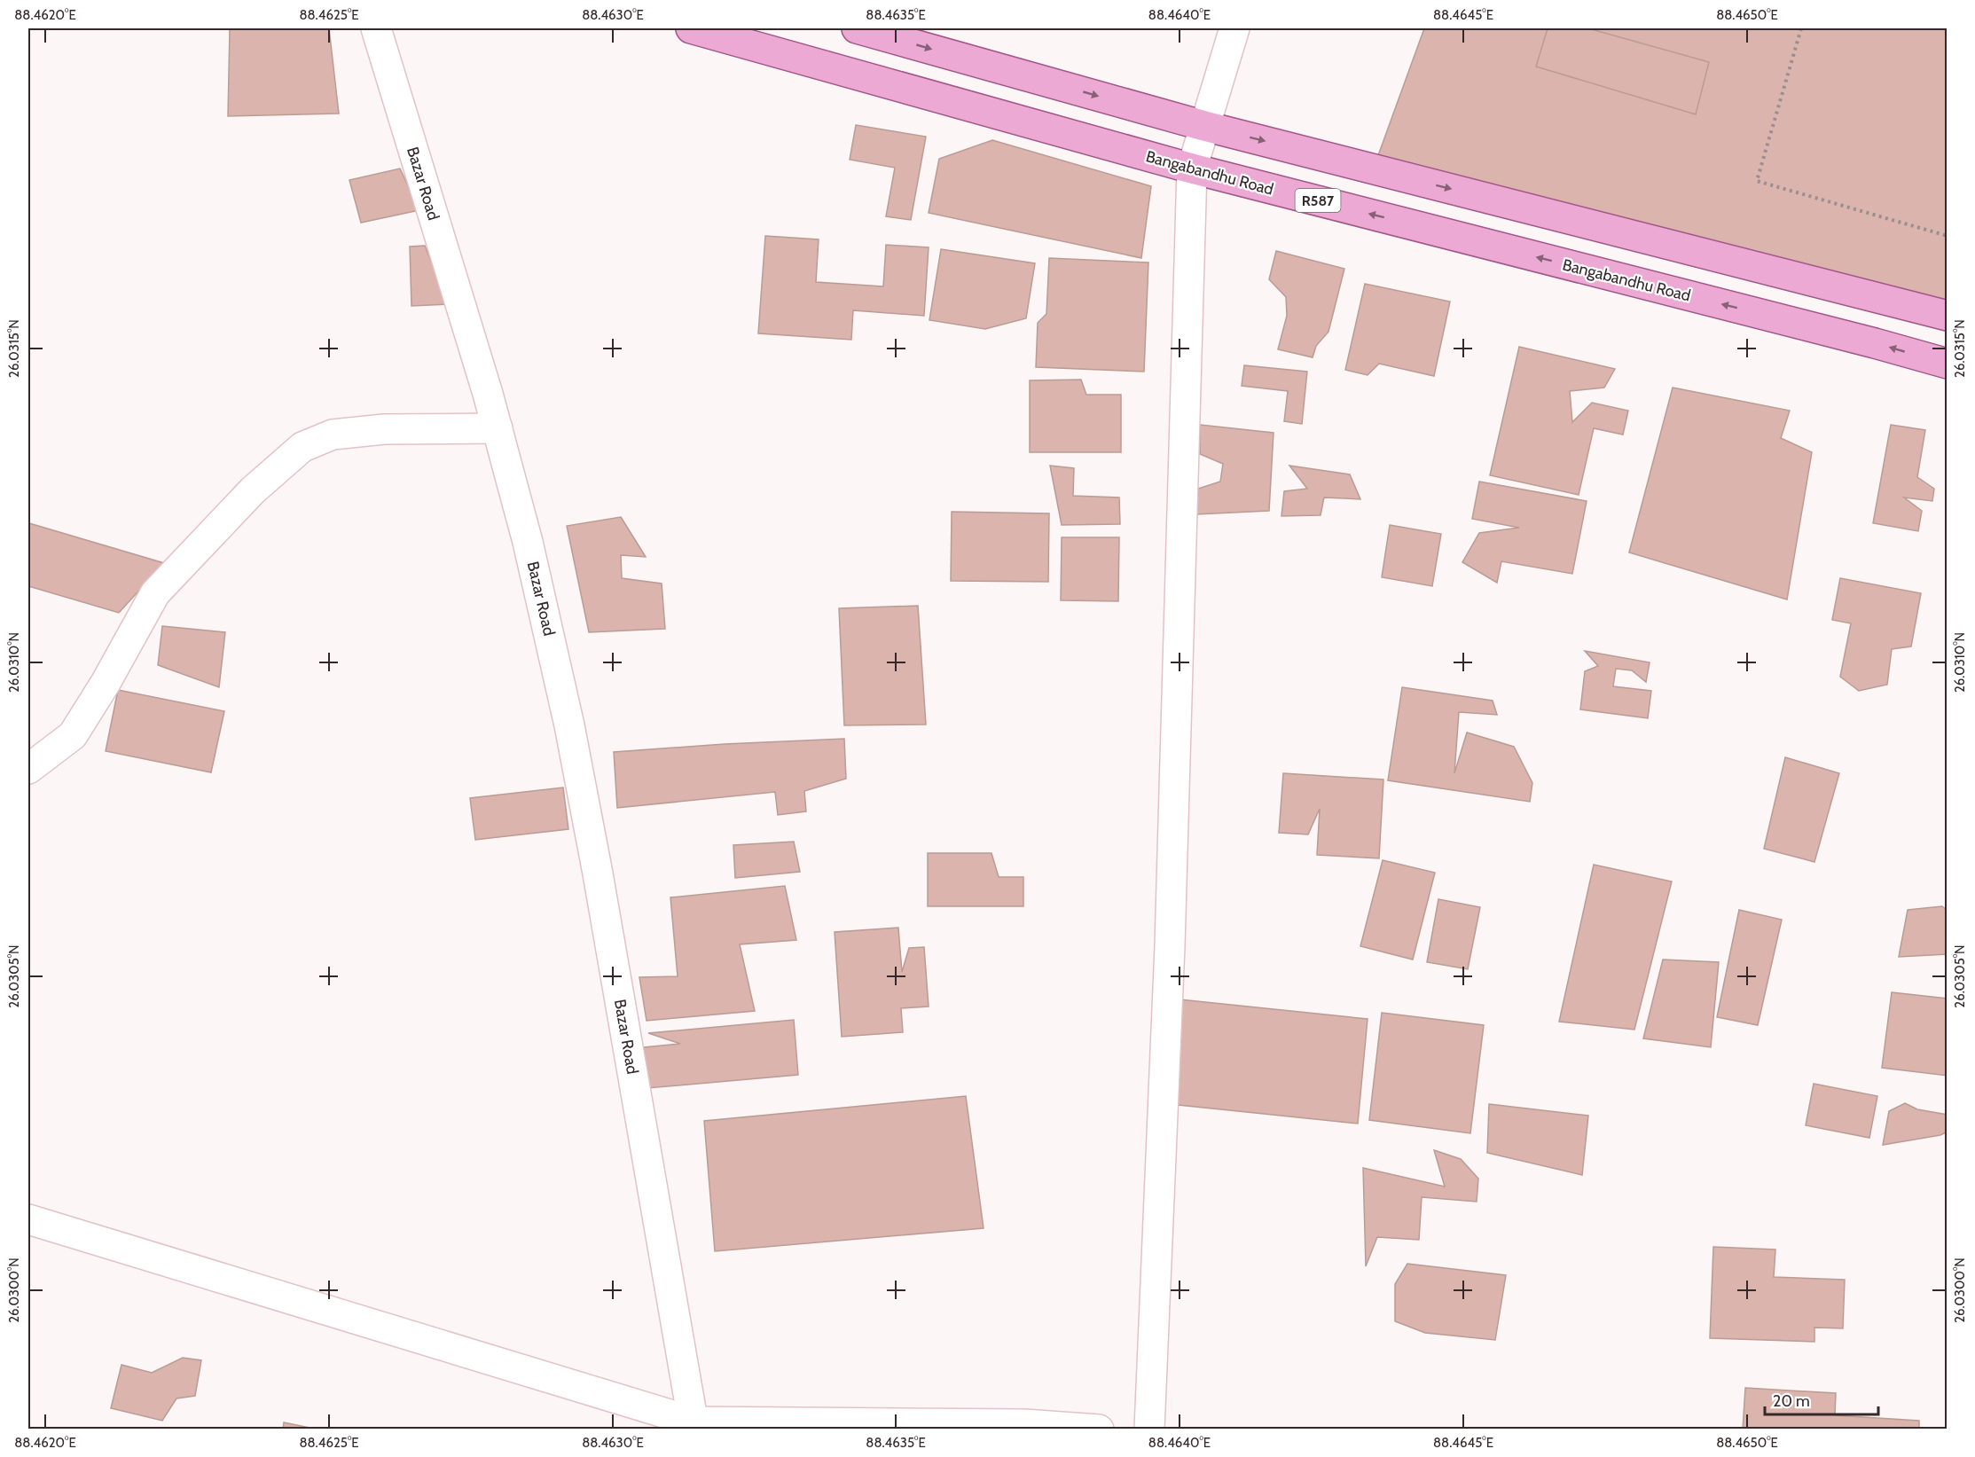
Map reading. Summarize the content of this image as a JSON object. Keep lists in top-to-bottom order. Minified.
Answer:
{"streets":{"main road":["Bangabandhu Road","R587"],"street":["Bazar Road"]},"scale_bar":"20 m","coordinates":["88.4620°E","88.4625°E","88.4630°E","88.4635°E","88.4640°E","88.4645°E","88.4650°E","26.0315°N","26.0310°N","26.0305°N","26.0300°N"]}
